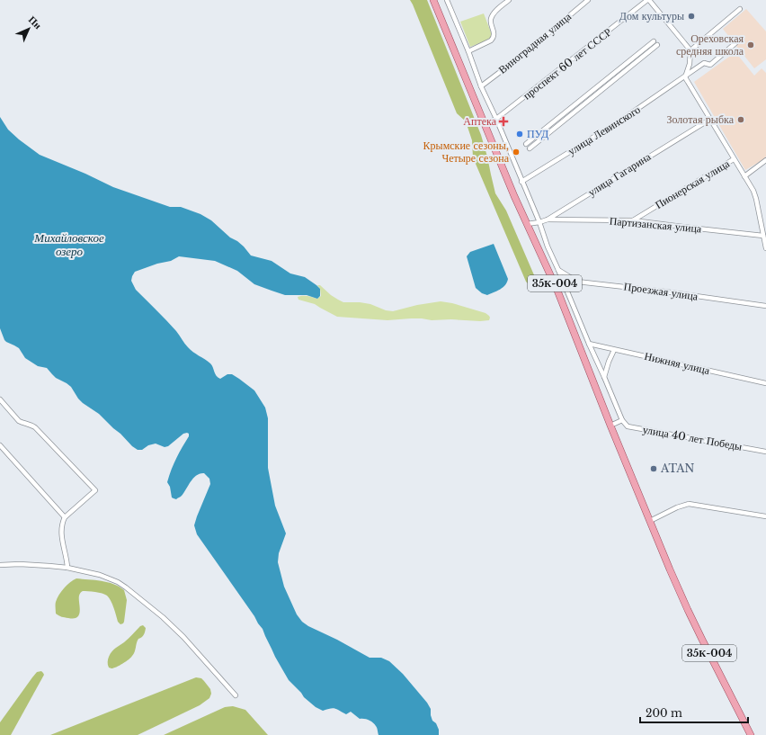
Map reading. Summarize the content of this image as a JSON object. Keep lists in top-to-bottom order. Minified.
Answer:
{"streets":{"main road":["35К-004"],"street":["Виноградная улица","проспект 60 лет СССР","улица Левинского","улица Гагарина","Пионерская улица","Партизанская улица","Проезжая улица","Нижняя улица","улица 40 лет Победы"]},"crossings":[["проспект 60 лет СССР","35К-004"],["улица Гагарина","Партизанская улица"],["улица Гагарина","35К-004"],["Пионерская улица","Партизанская улица"]],"water":["Михайловское озеро"],"places":{"other":["Дом культуры","Ореховская средняя школа","Золотая рыбка","ПУД","Крымские сезоны, Четыре сезона","ATAN"],"health":["Аптека"]},"scale_bar":"200 m","north":"top right"}
